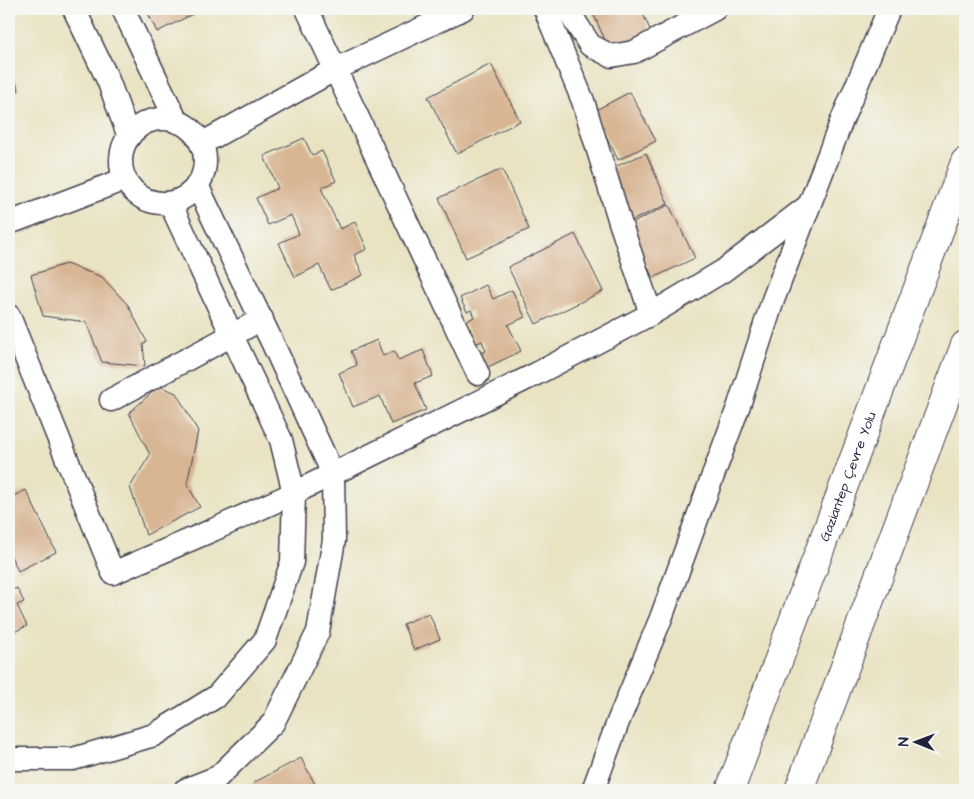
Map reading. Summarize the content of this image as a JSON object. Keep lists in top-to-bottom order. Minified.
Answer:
{"streets":{"highway":["Gaziantep Çevre Yolu"]},"north":"left"}
